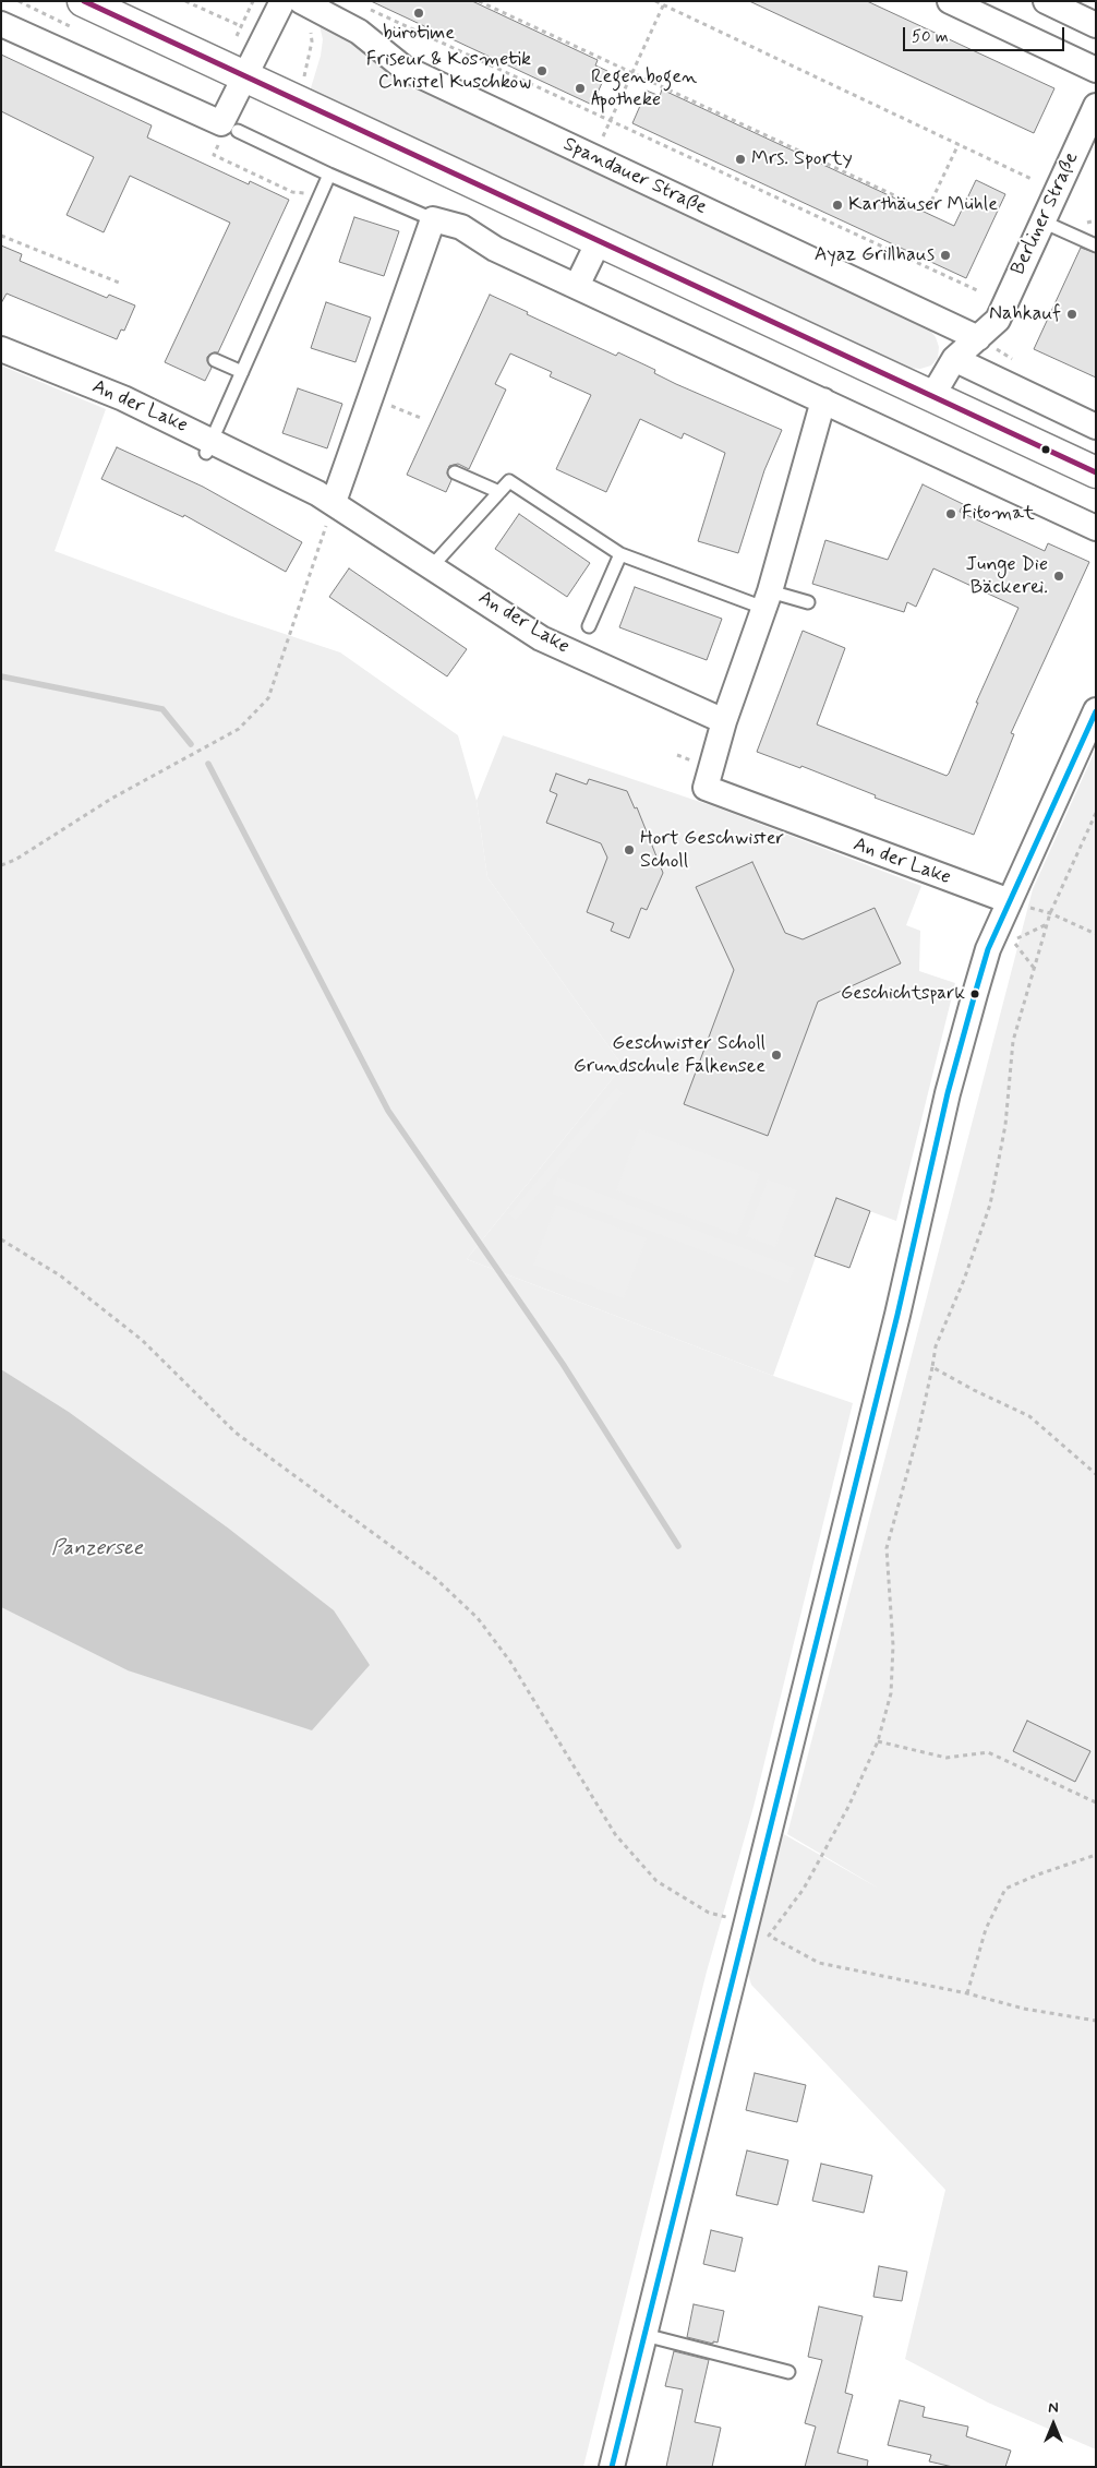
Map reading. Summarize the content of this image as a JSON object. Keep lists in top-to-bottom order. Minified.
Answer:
{"streets":{"street":["Spandauer Straße","Berliner Straße","An der Lake"]},"crossings":[["Spandauer Straße","Berliner Straße"]],"water":["Panzersee"],"places":["bürotime","Friseur & Kosmetik Christel Kuschkow","Regenbogen Apotheke","Mrs. Sporty","Karthäuser Mühle","Ayaz Grillhaus","Nahkauf","Fitomat","Junge Die Bäckerei.","Hort Geschwister Scholl","Geschichtspark","Geschwister Scholl Grundschule Falkensee"],"scale_bar":"50 m","north":"top"}
